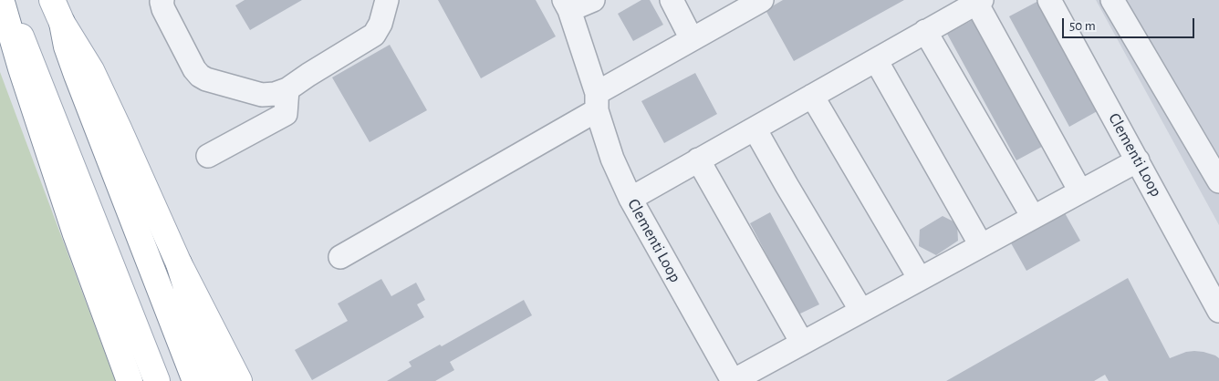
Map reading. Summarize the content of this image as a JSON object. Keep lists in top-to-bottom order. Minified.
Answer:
{"streets":{"street":["Clementi Loop"]},"scale_bar":"50 m"}
